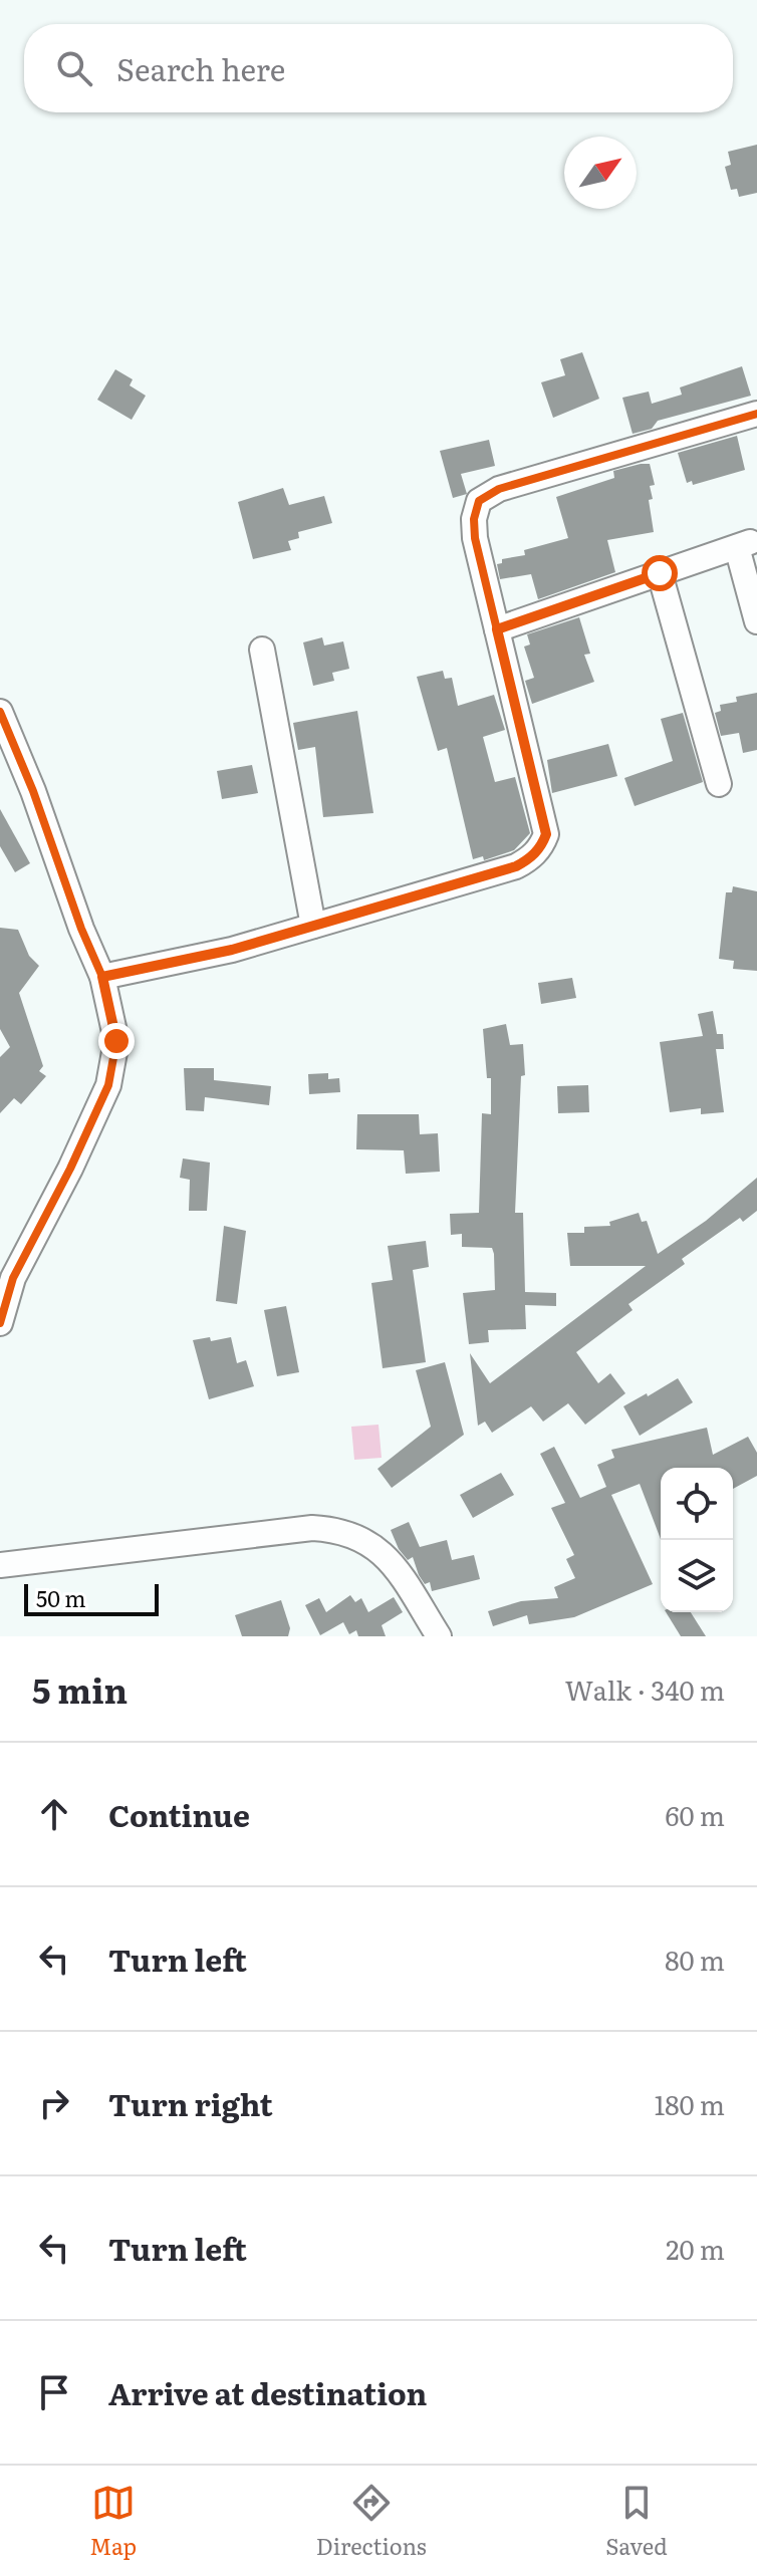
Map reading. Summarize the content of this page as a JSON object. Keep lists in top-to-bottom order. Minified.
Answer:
{"scale_bar":"50 m","north":"top right","page":{"search":"Search here","scale":"50 m","heading":["5 min","Walk · 340 m"],"list":[["Continue","60 m"],["Turn left","80 m"],["Turn right","180 m"],["Turn left","20 m"],"Arrive at destination"],"nav":["Map","Directions","Saved"]}}
